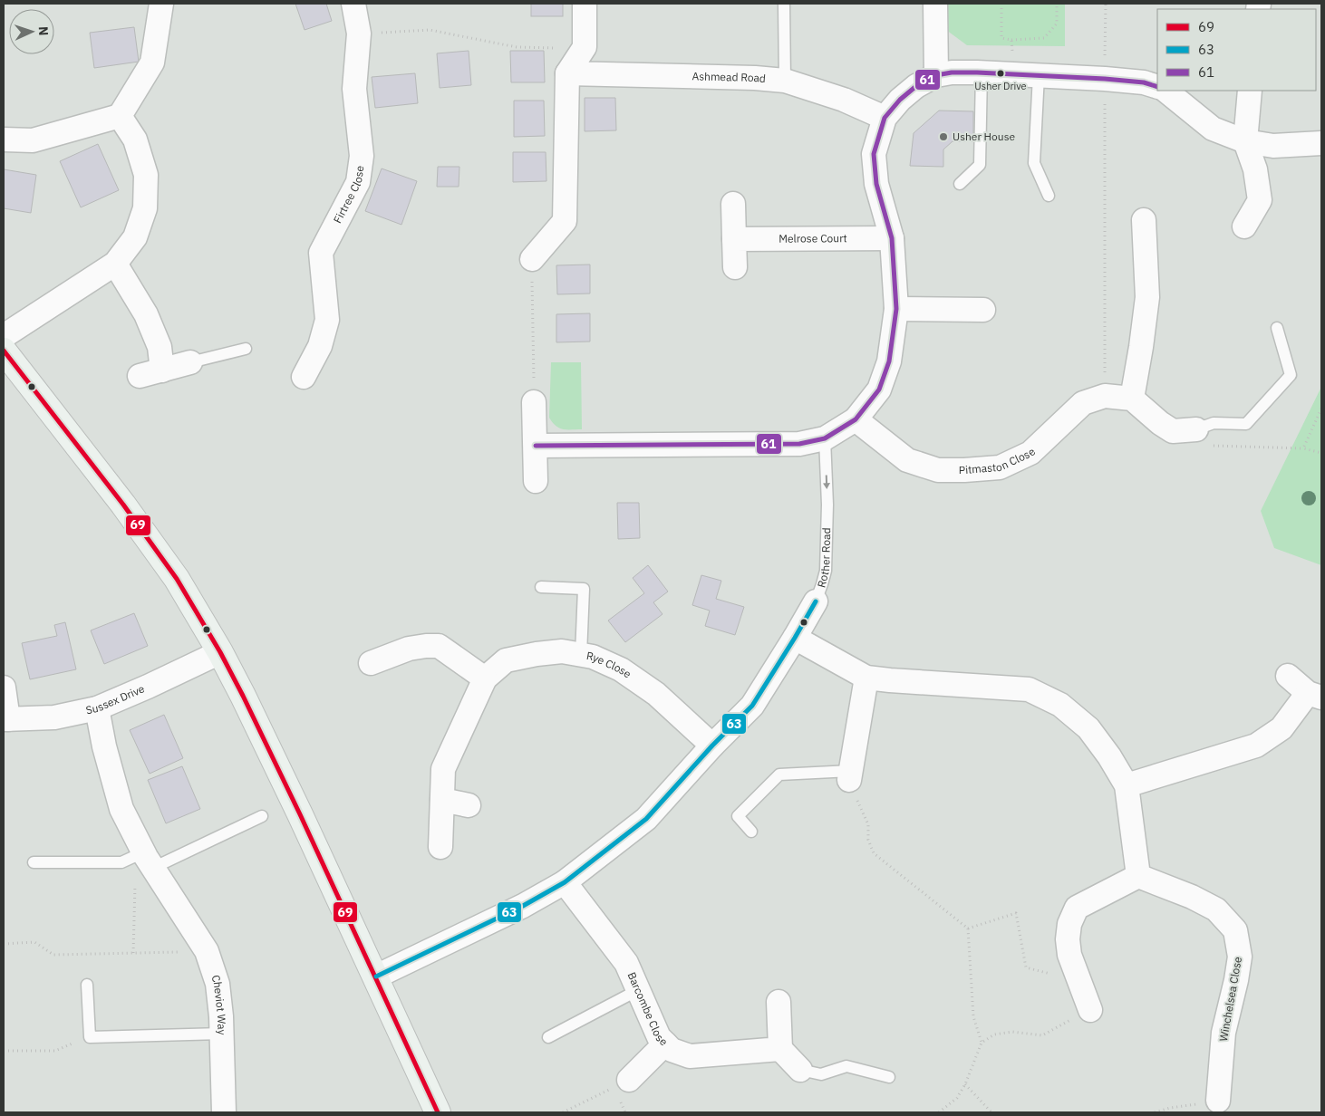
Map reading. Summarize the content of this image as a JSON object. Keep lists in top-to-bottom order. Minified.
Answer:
{"streets":{"street":["Ashmead Road","Firtree Close","Melrose Court","Pitmaston Close","Rother Road","Rye Close","Sussex Drive","Winchelsea Close","Cheviot Way","Barcombe Close"]},"crossings":[["Rother Road","Rye Close"],["Rother Road","Barcombe Close"],["Sussex Drive","Cheviot Way"]],"places":["Usher Drive","Usher House"],"lines":["transit line 61","transit line 69","transit line 63"],"legend":["69","63","61"],"north":"right"}
